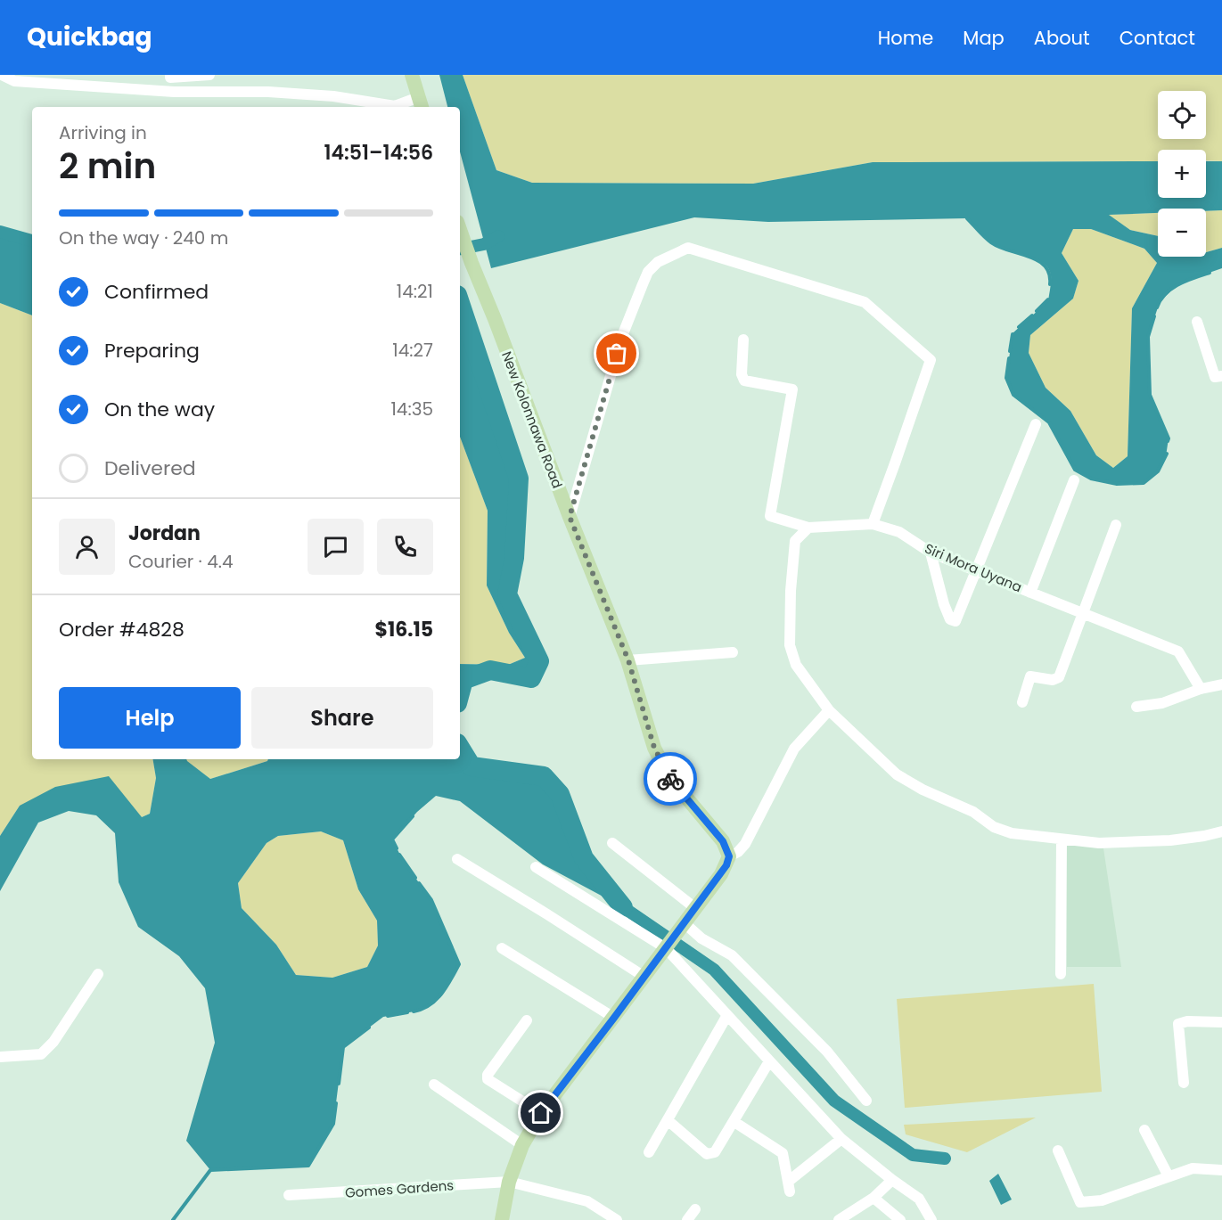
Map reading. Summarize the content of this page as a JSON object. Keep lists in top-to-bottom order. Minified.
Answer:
{"streets":{"main road":["New Kolonnawa Road"],"street":["Siri Mora Uyana","Gomes Gardens"]},"page":{"header":"Quickbag","nav":["Home","Map","About","Contact"],"map_buttons":["+","−"],"heading":["2 min","Arriving in","14:51–14:56"],"panel":["Jordan","Courier · 4.4","Order #4828","$16.15"],"bar":"On the way · 240 m","list":[["Confirmed","14:21"],["Preparing","14:27"],["On the way","14:35"],"Delivered"],"buttons":["Help","Share"]}}
